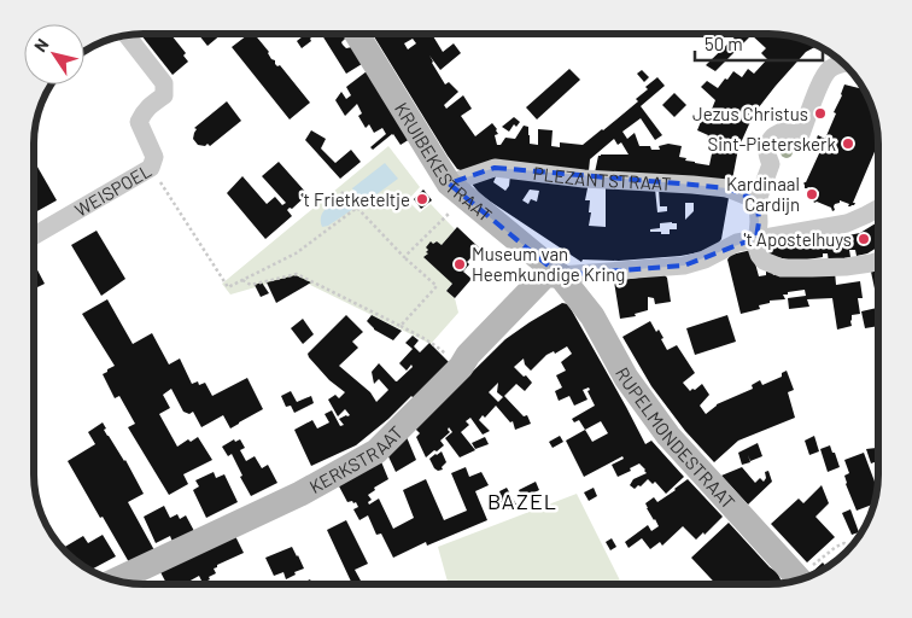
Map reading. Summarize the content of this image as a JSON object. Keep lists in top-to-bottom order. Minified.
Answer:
{"streets":{"main road":["KRUIBEKESTRAAT","RUPELMONDESTRAAT","KERKSTRAAT"],"street":["PLEZANTSTRAAT","WEISPOEL"]},"crossings":[["KRUIBEKESTRAAT","PLEZANTSTRAAT"],["KRUIBEKESTRAAT","RUPELMONDESTRAAT"],["KRUIBEKESTRAAT","KERKSTRAAT"],["RUPELMONDESTRAAT","KERKSTRAAT"]],"districts":["BAZEL"],"places":["Jezus Christus","Sint-Pieterskerk","Kardinaal Cardijn","'t Frietketeltje","'t Apostelhuys","Museum van Heemkundige Kring"],"scale_bar":"50 m","north":"top left"}
